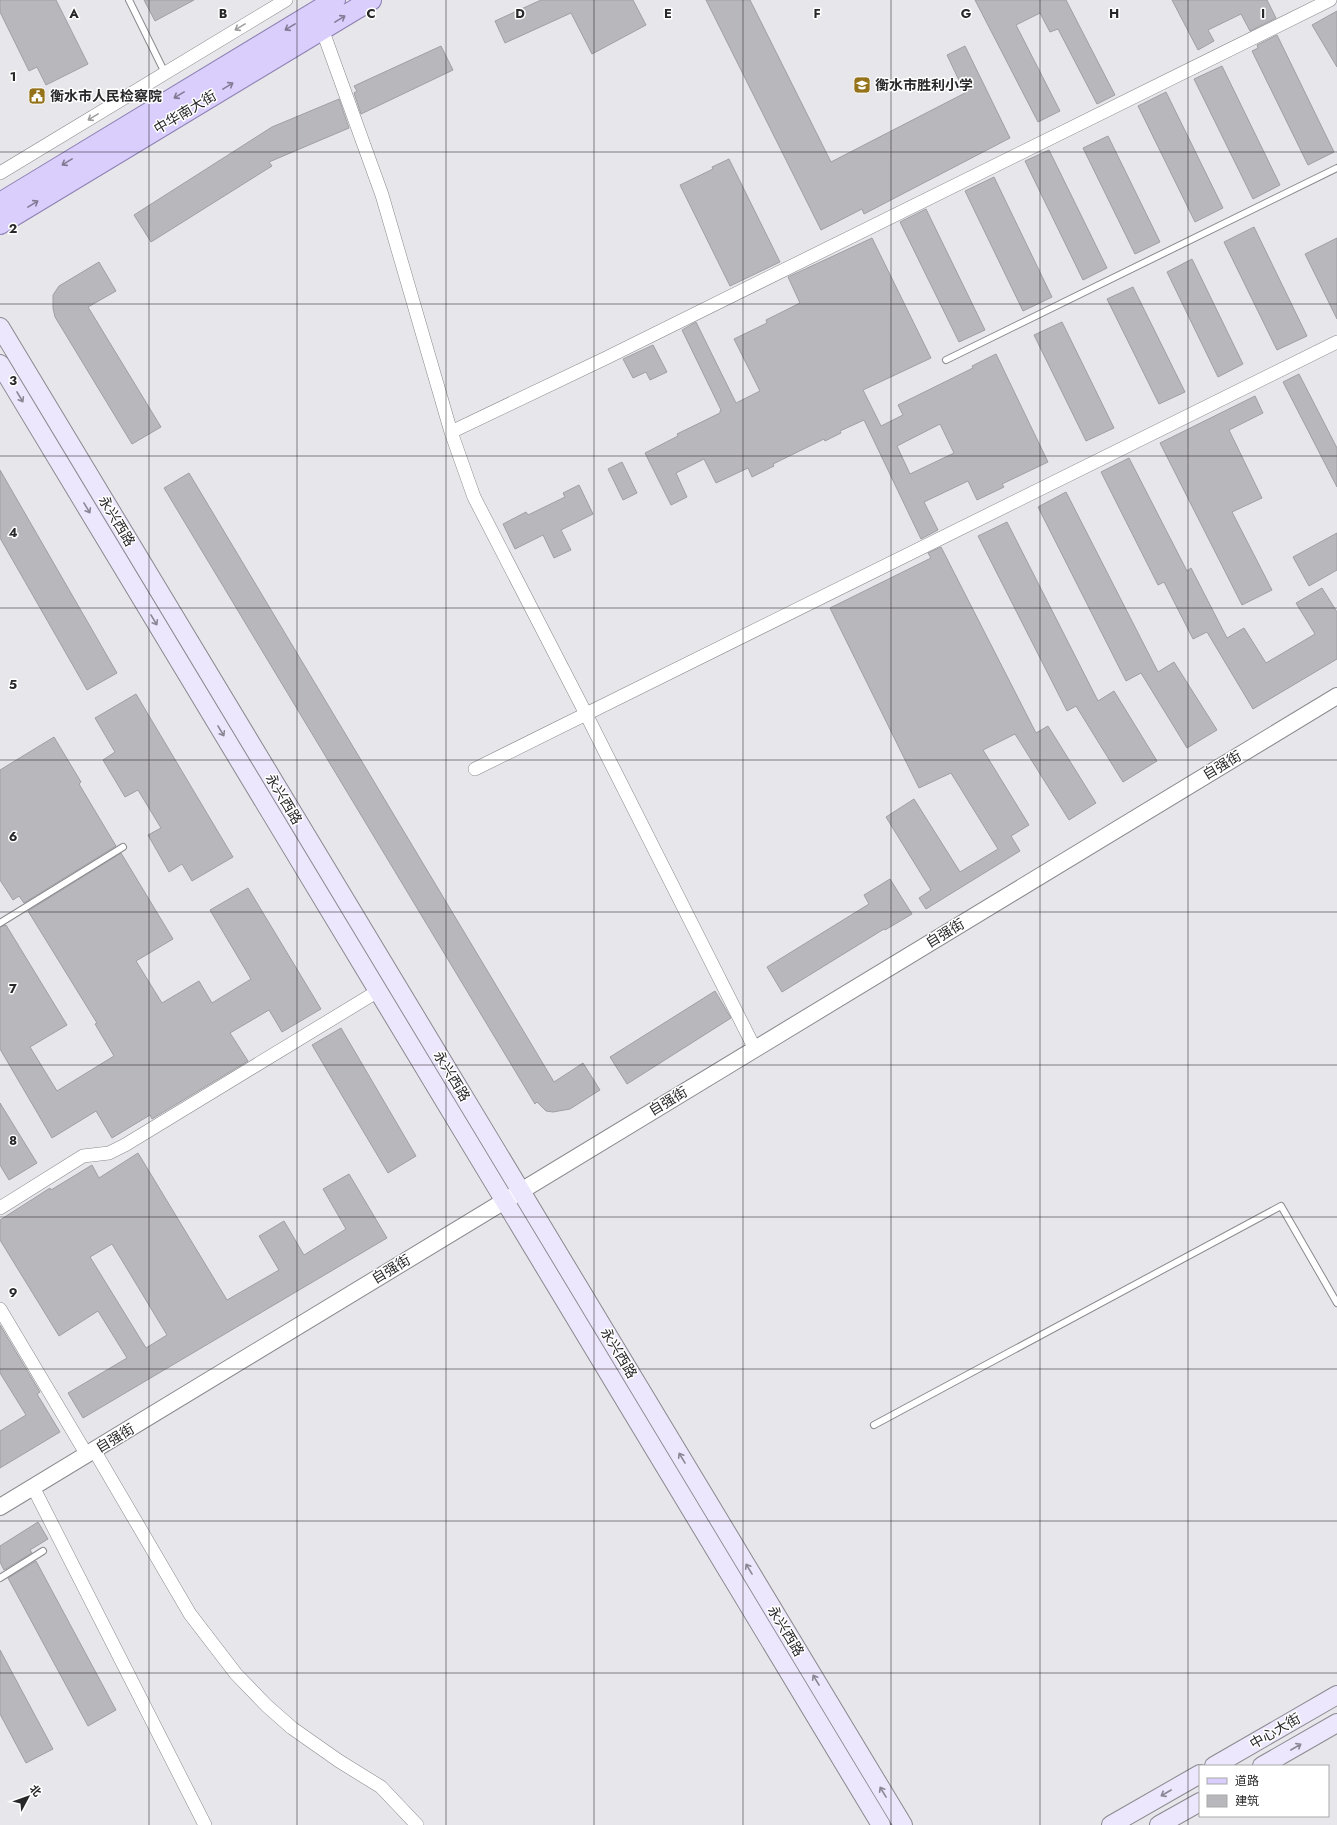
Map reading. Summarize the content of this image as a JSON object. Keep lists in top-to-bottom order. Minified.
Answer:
{"streets":{"main road":["中华南大街","永兴西路","中心大街"],"street":["自强街"]},"crossings":[["永兴西路","自强街"]],"places":{"school or university":["衡水市胜利小学"],"public building":["衡水市人民检察院"]},"legend":["道路","建筑"],"north":"top right","grid":{"columns":["A","B","C","D","E","F","G","H","I"],"rows":["1","2","3","4","5","6","7","8","9"]}}
